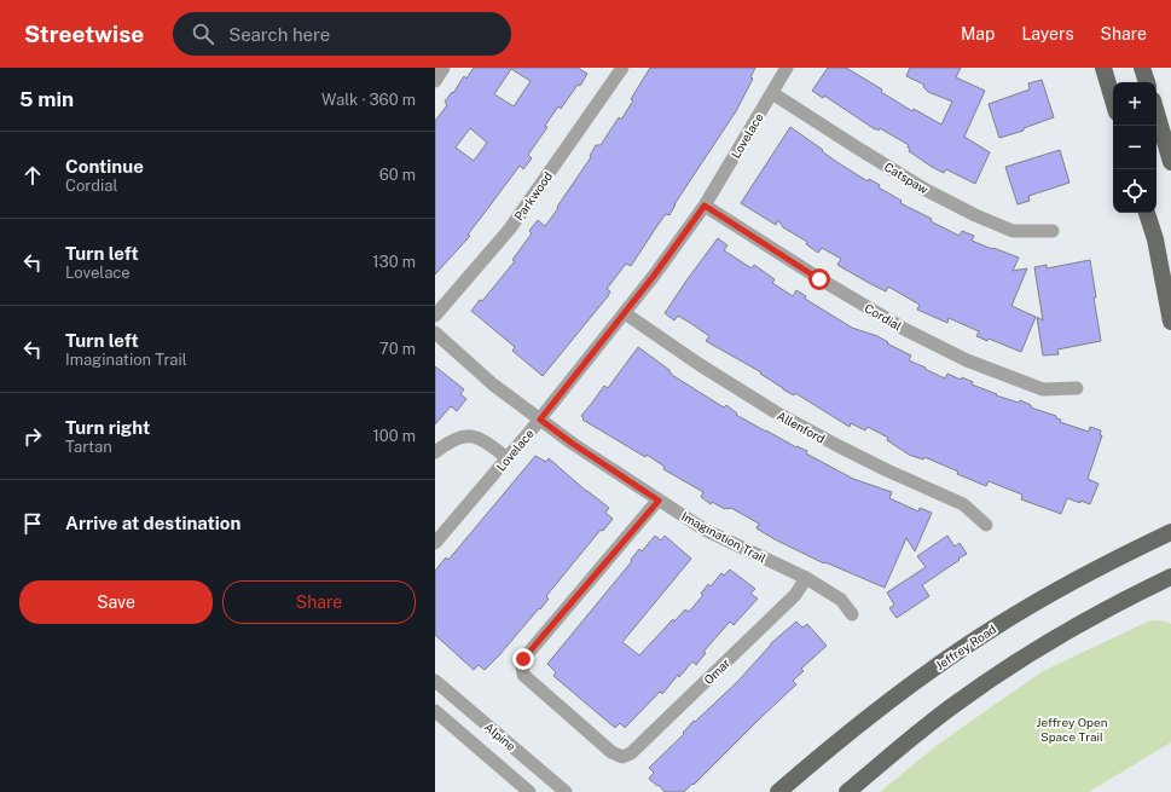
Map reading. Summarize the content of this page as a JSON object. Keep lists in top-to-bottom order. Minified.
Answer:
{"streets":{"main road":["Jeffrey Road"],"street":["Lovelace","Catspaw","Parkwood","Cordial","Allenford","Imagination Trail","Omar","Alpine"]},"crossings":[["Lovelace","Catspaw"],["Lovelace","Cordial"],["Lovelace","Allenford"],["Lovelace","Imagination Trail"],["Imagination Trail","Omar"]],"parks":["Jeffrey Open Space Trail"],"page":{"header":"Streetwise","search":"Search here","nav":["Map","Layers","Share"],"heading":["5 min","Walk · 360 m"],"map_buttons":["+","−"],"list":[["Continue","Cordial","60 m"],["Turn left","Lovelace","130 m"],["Turn left","Imagination Trail","70 m"],["Turn right","Tartan","100 m"],"Arrive at destination"],"buttons":["Save","Share"]}}
